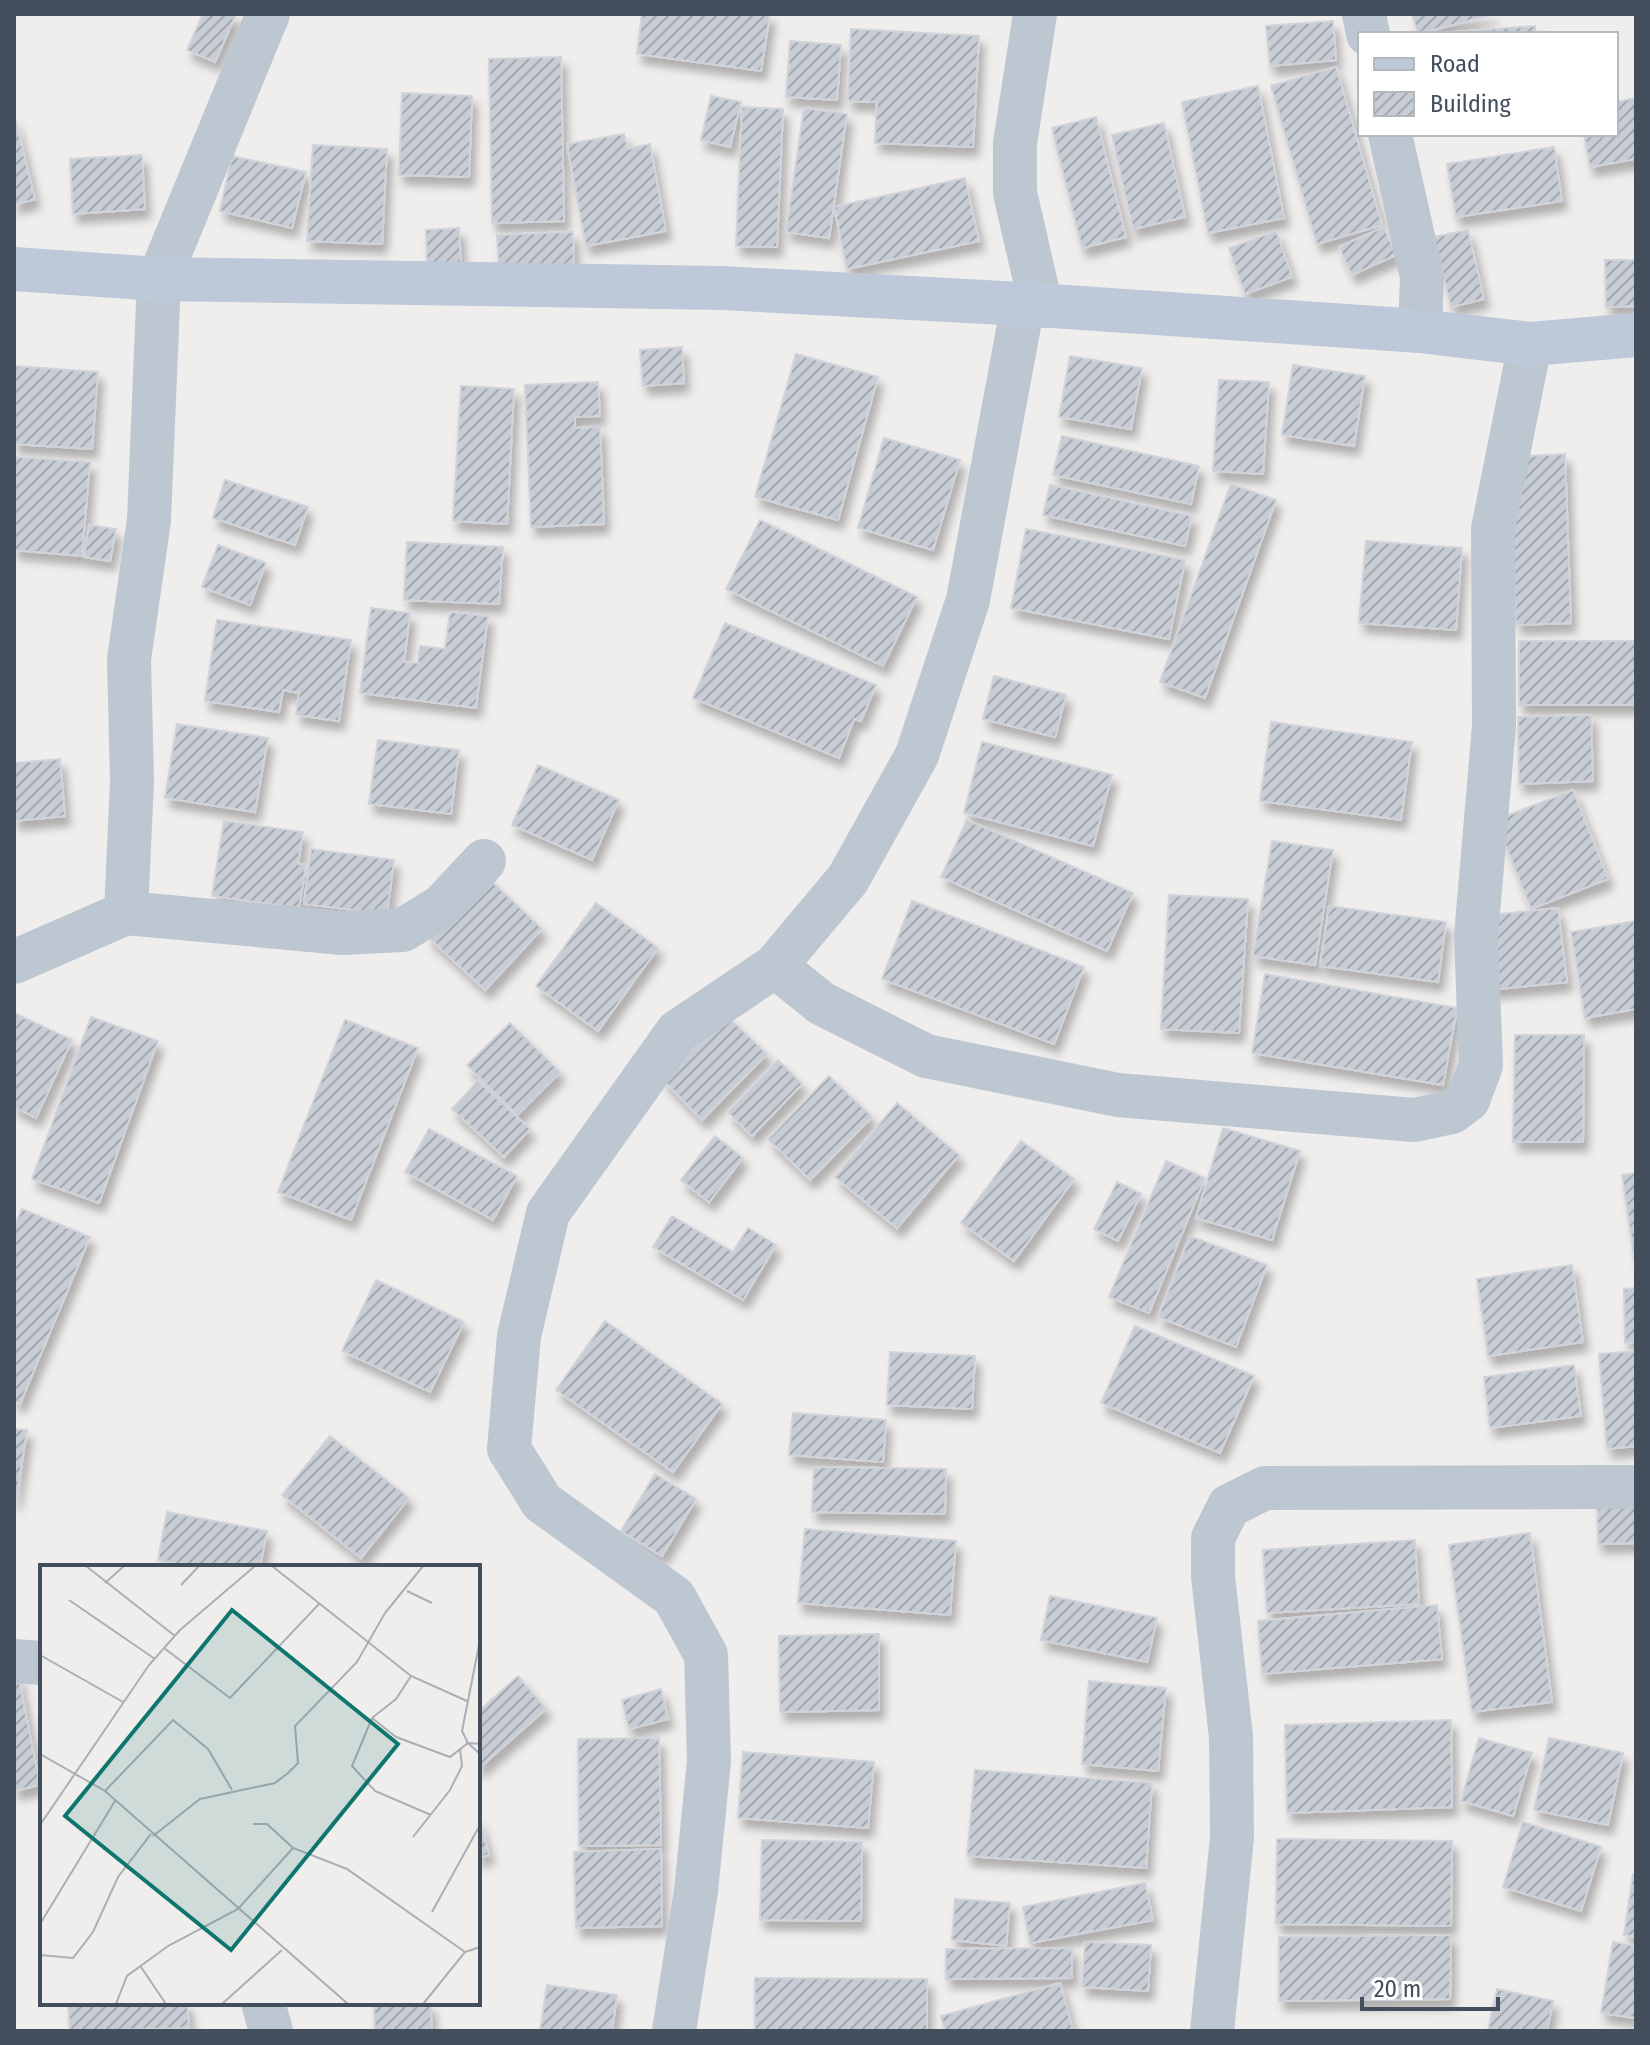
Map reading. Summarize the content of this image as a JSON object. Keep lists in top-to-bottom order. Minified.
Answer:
{"legend":["Road","Building"],"scale_bar":"20 m"}
